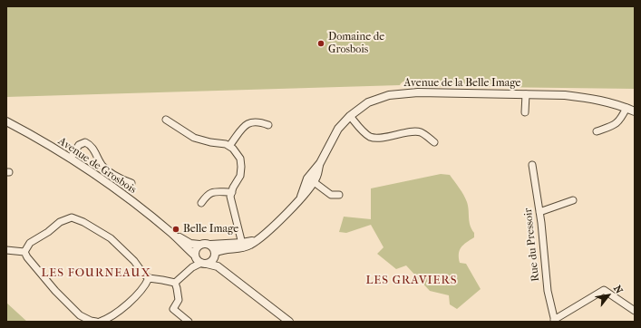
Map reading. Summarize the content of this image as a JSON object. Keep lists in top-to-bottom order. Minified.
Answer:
{"streets":{"street":["Avenue de la Belle Image","Avenue de Grosbois","Rue du Pressoir"]},"crossings":[["Avenue de la Belle Image","Avenue de Grosbois"]],"districts":["LES FOURNEAUX","LES GRAVIERS"],"places":["Domaine de Grosbois","Belle Image"],"north":"top right"}
